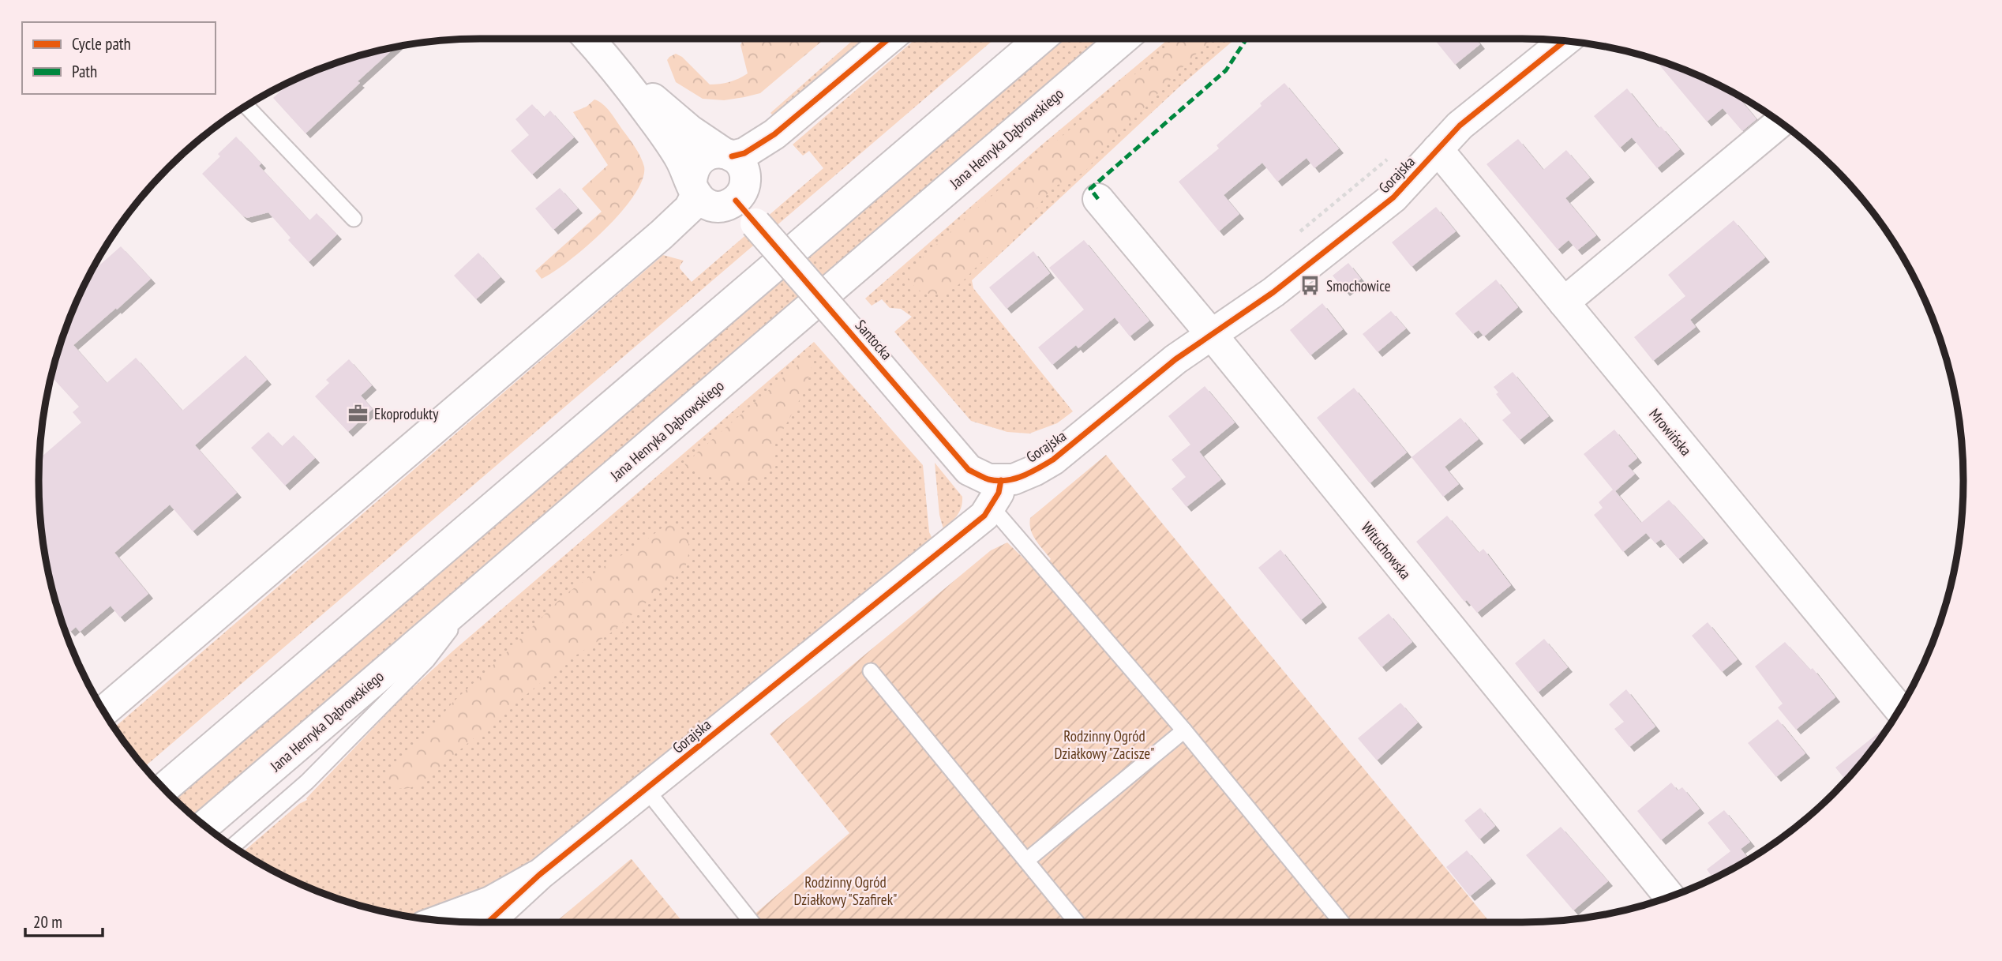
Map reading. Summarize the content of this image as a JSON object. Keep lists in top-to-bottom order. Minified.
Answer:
{"streets":{"street":["Jana Henryka Dąbrowskiego","Gorajska","Santocka","Mrowińska","Wituchowska"]},"crossings":[["Gorajska","Santocka"],["Gorajska","Mrowińska"],["Gorajska","Wituchowska"]],"parks":["Rodzinny Ogród Działkowy \"Zacisze\"","Rodzinny Ogród Działkowy \"Szafirek\""],"places":{"bus stop":["Smochowice"],"office":["Ekoprodukty"]},"legend":["Cycle path","Path"],"scale_bar":"20 m"}
